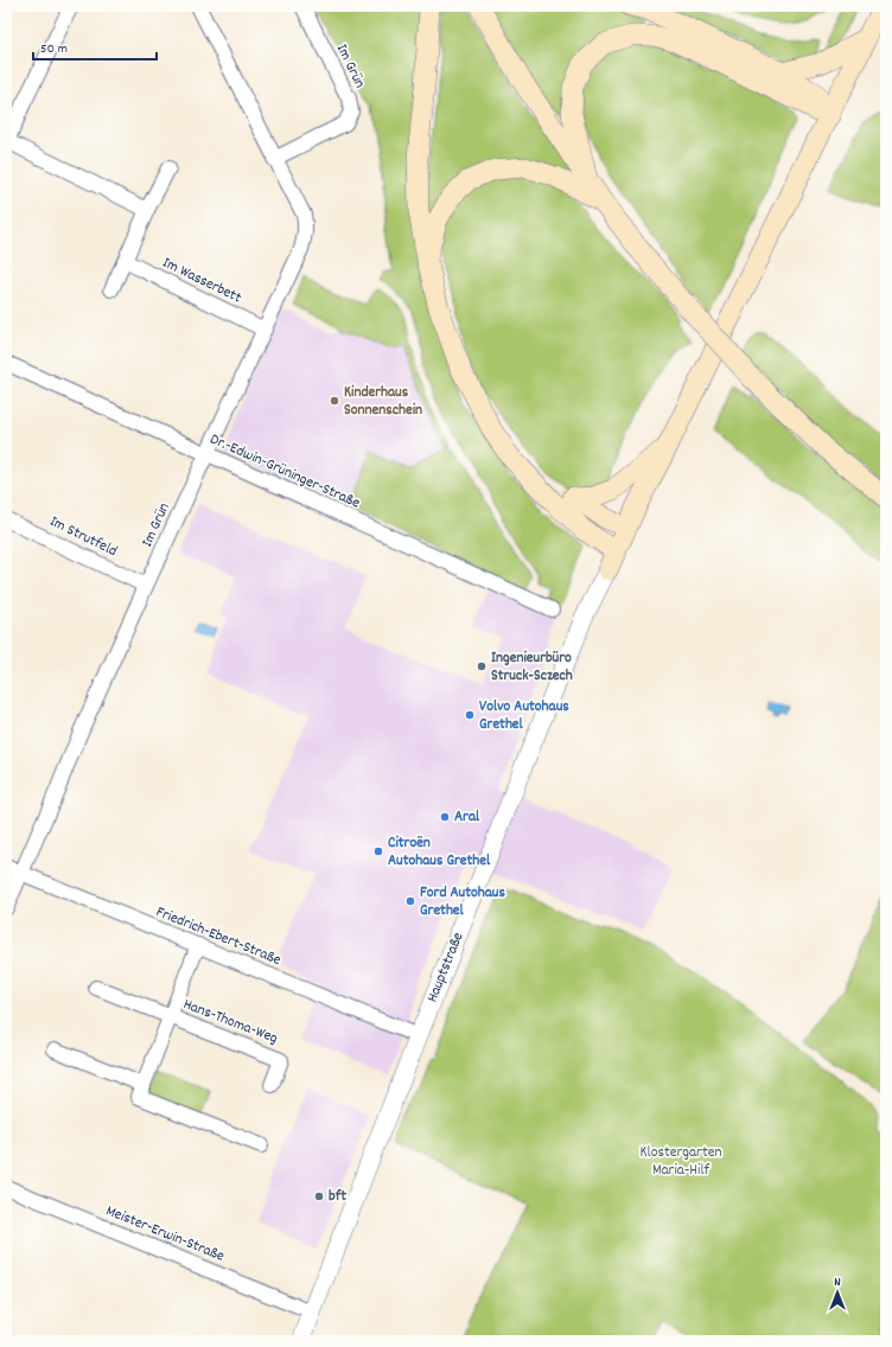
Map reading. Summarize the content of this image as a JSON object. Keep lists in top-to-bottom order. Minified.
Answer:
{"streets":{"street":["Im Grün","Im Wasserbett","Dr.-Edwin-Grüninger-Straße","Im Strutfeld","Friedrich-Ebert-Straße","Hauptstraße","Hans-Thoma-Weg","Meister-Erwin-Straße"]},"crossings":[["Im Grün","Im Wasserbett"],["Im Grün","Dr.-Edwin-Grüninger-Straße"],["Im Grün","Im Strutfeld"],["Im Grün","Friedrich-Ebert-Straße"],["Friedrich-Ebert-Straße","Hauptstraße"],["Friedrich-Ebert-Straße","Hans-Thoma-Weg"],["Hauptstraße","Meister-Erwin-Straße"]],"parks":["Klostergarten Maria-Hilf"],"places":["Kinderhaus Sonnenschein","Ingenieurbüro Struck-Sczech","Volvo Autohaus Grethel","Aral","Citroën Autohaus Grethel","Ford Autohaus Grethel","bft"],"scale_bar":"50 m","north":"top"}
